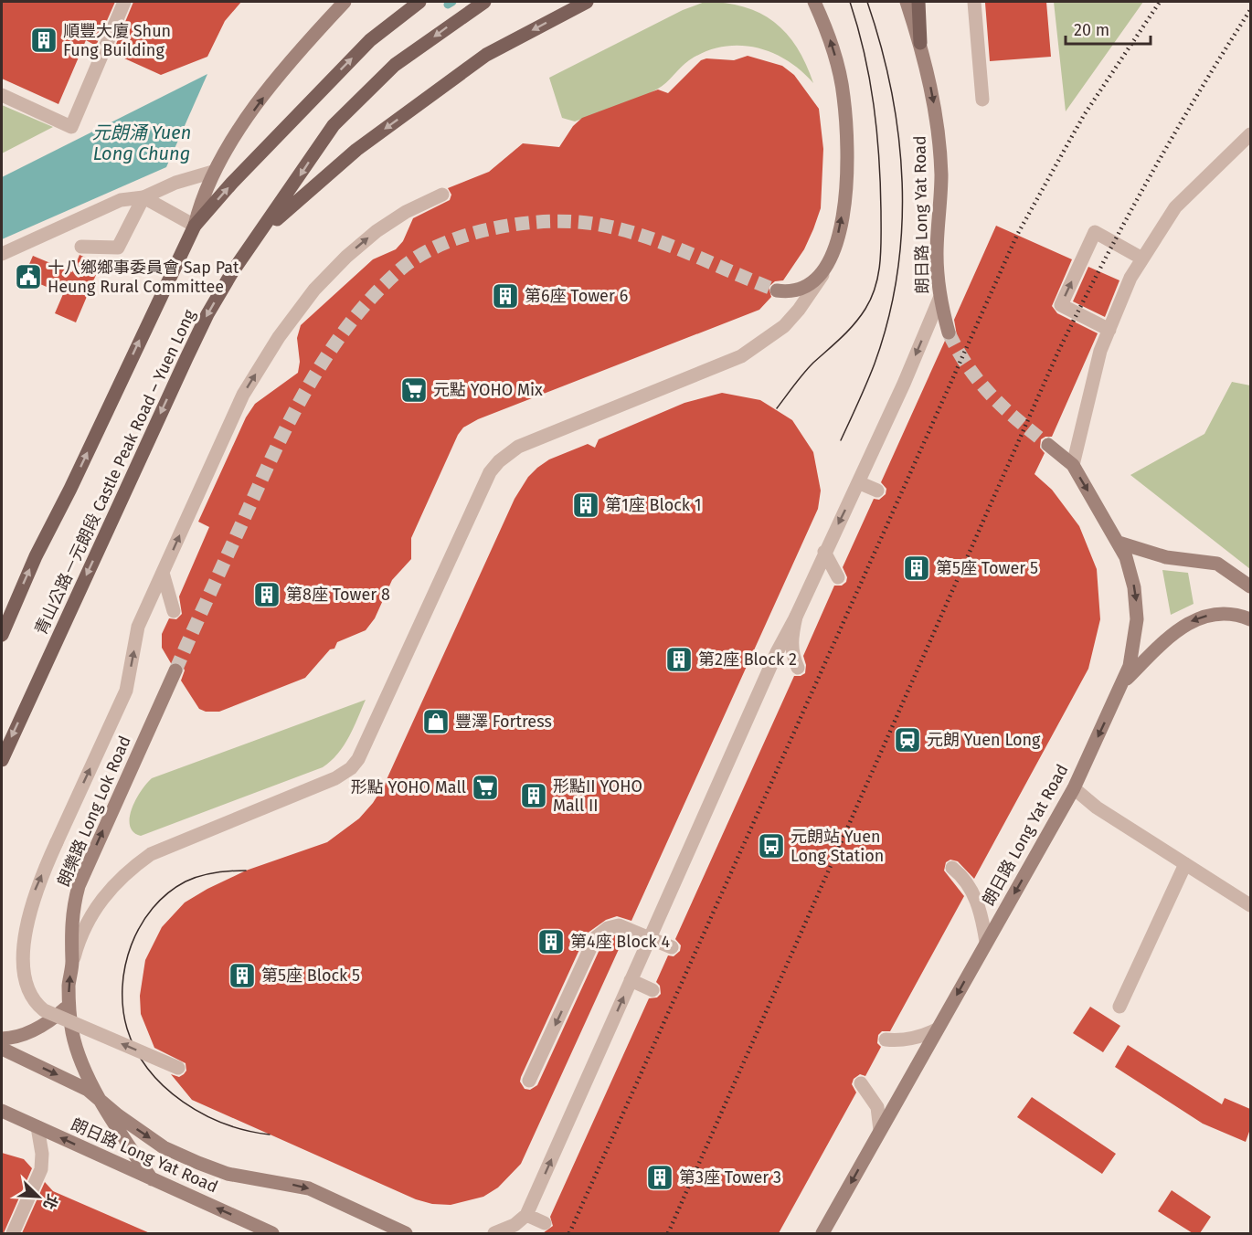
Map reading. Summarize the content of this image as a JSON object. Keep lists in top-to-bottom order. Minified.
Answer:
{"streets":{"main road":["朗日路 Long Yat Road","青山公路－元朗段 Castle Peak Road – Yuen Long","朗樂路 Long Lok Road"]},"crossings":[["朗日路 Long Yat Road","朗樂路 Long Lok Road"]],"one_way":["朗樂路 Long Lok Road"],"water":["元朗涌 Yuen Long Chung"],"places":{"building":["順豐大廈 Shun Fung Building","第6座 Tower 6","第1座 Block 1","第5座 Tower 5","第8座 Tower 8","第2座 Block 2","形點II YOHO Mall II","第4座 Block 4","第5座 Block 5","第3座 Tower 3"],"public building":["十八鄉鄉事委員會 Sap Pat Heung Rural Committee"],"supermarket":["元點 YOHO Mix","形點 YOHO Mall"],"shop":["豐澤 Fortress"],"station":["元朗 Yuen Long"],"bus stop":["元朗站 Yuen Long Station"]},"scale_bar":"20 m","north":"bottom right"}
